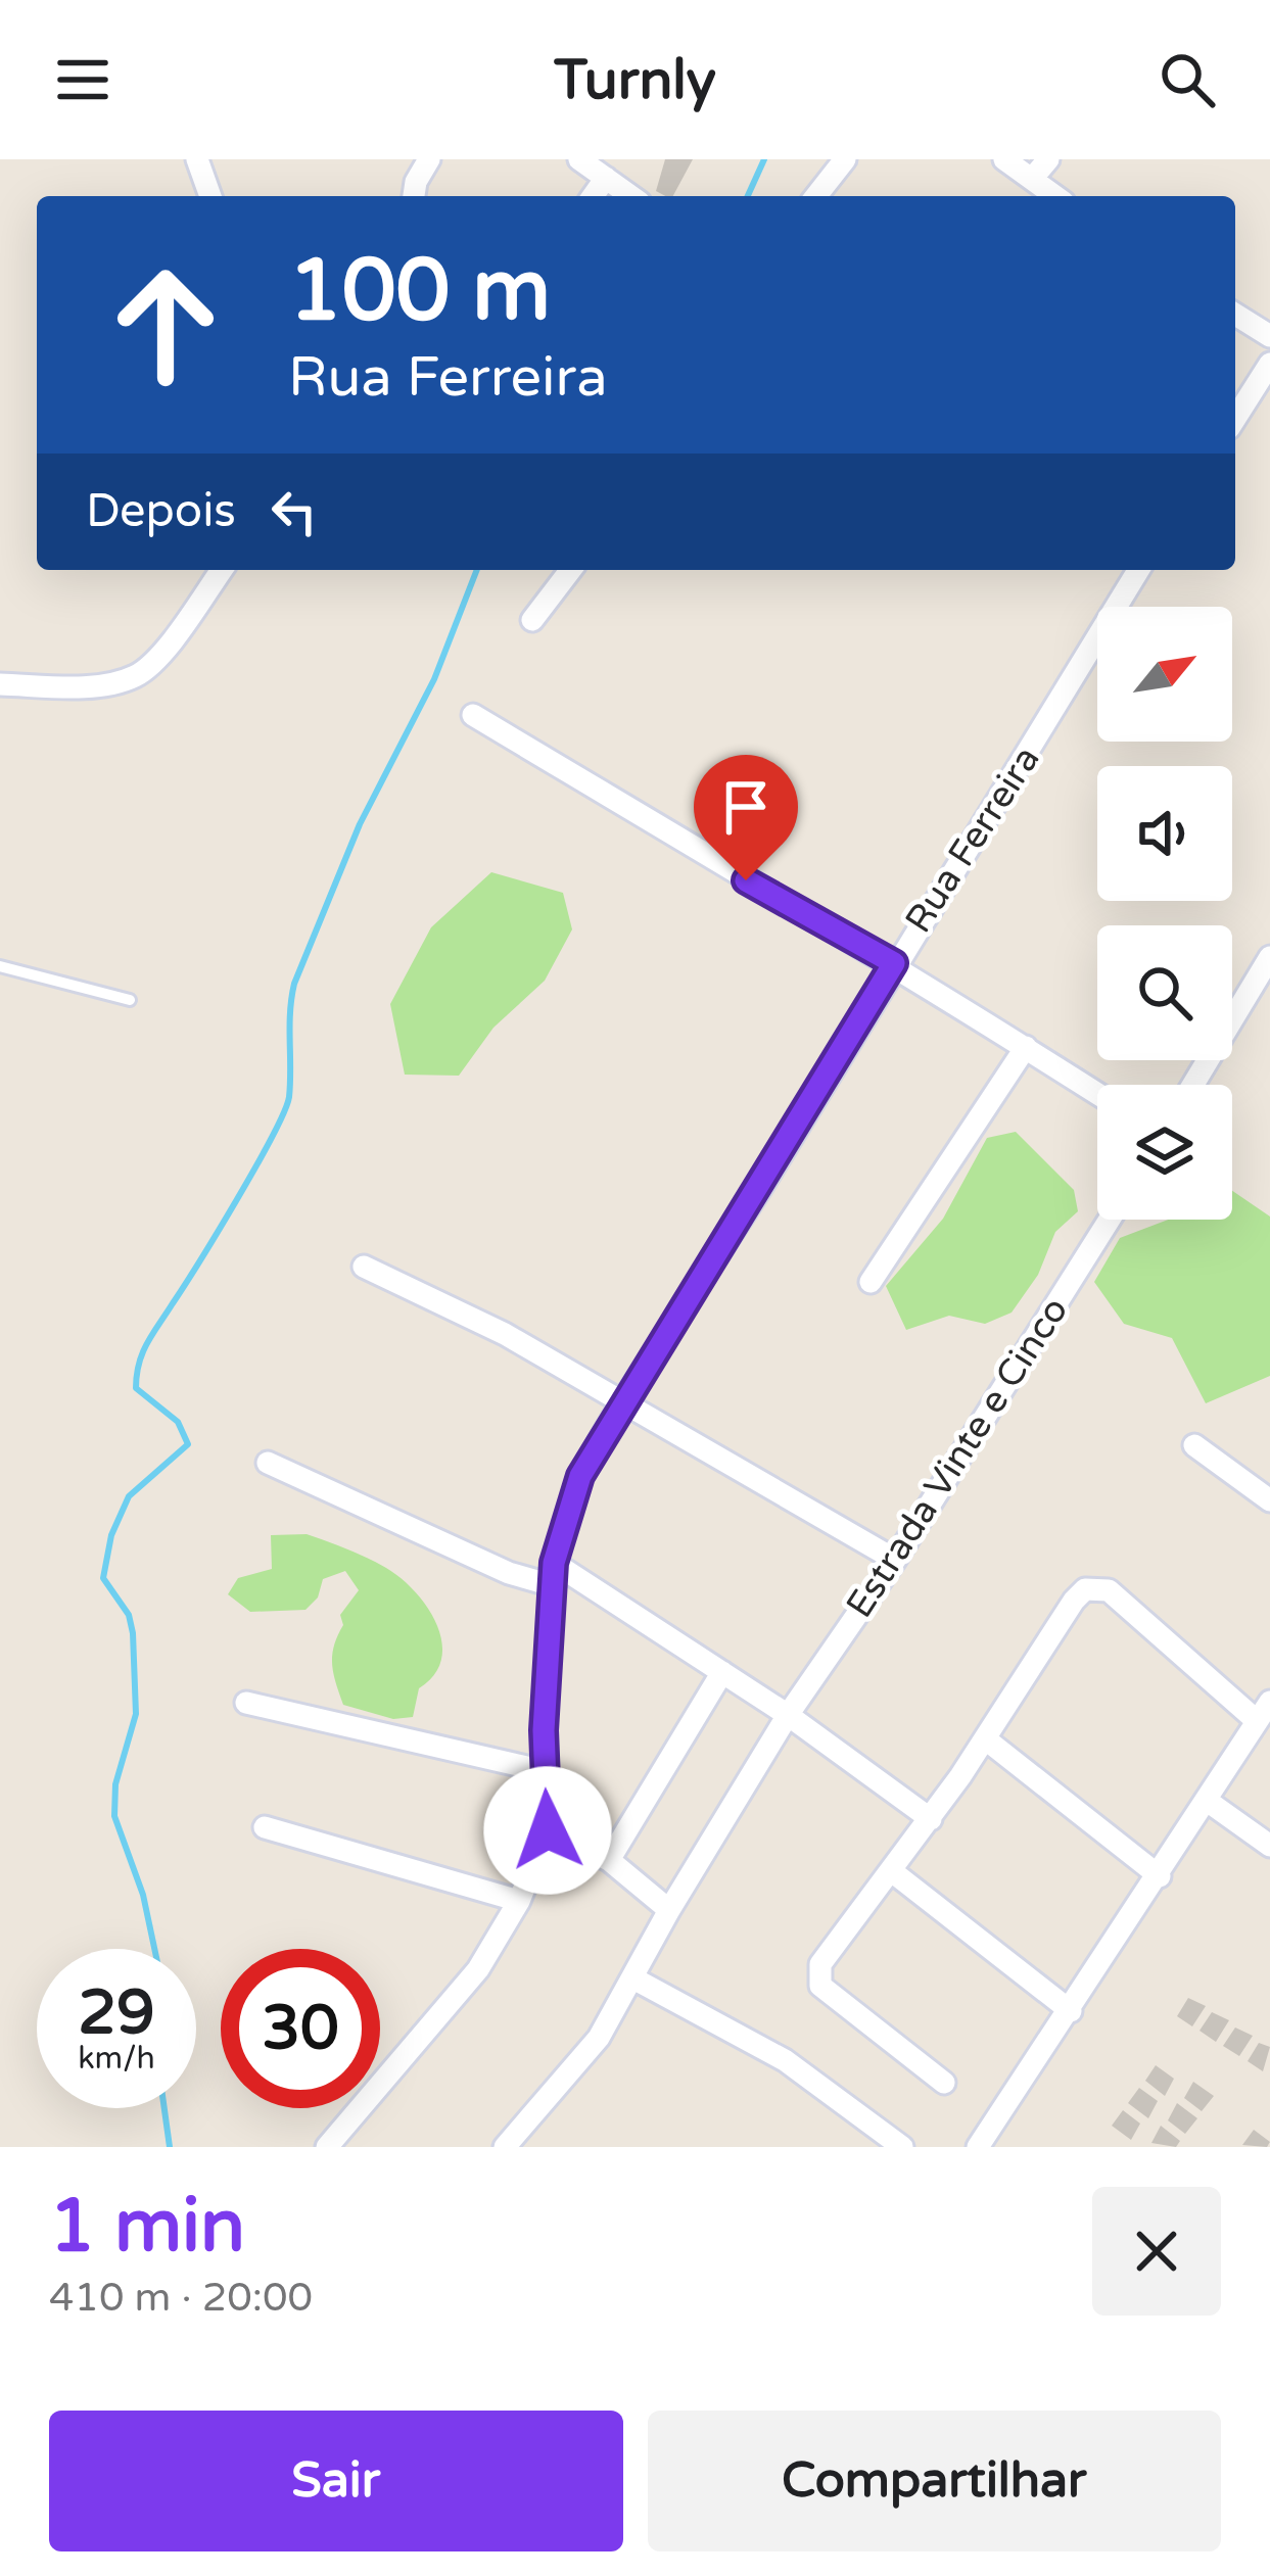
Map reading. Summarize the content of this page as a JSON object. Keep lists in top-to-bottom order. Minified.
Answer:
{"streets":{"street":["Rua Ferreira","Estrada Vinte e Cinco"]},"north":"top right","page":{"header":"Turnly","turn":["100 m","Rua Ferreira"],"then":"Depois","speed":"29 km/h","limit":"30","heading":["1 min","410 m · 20:00"],"buttons":["Sair","Compartilhar"]}}
